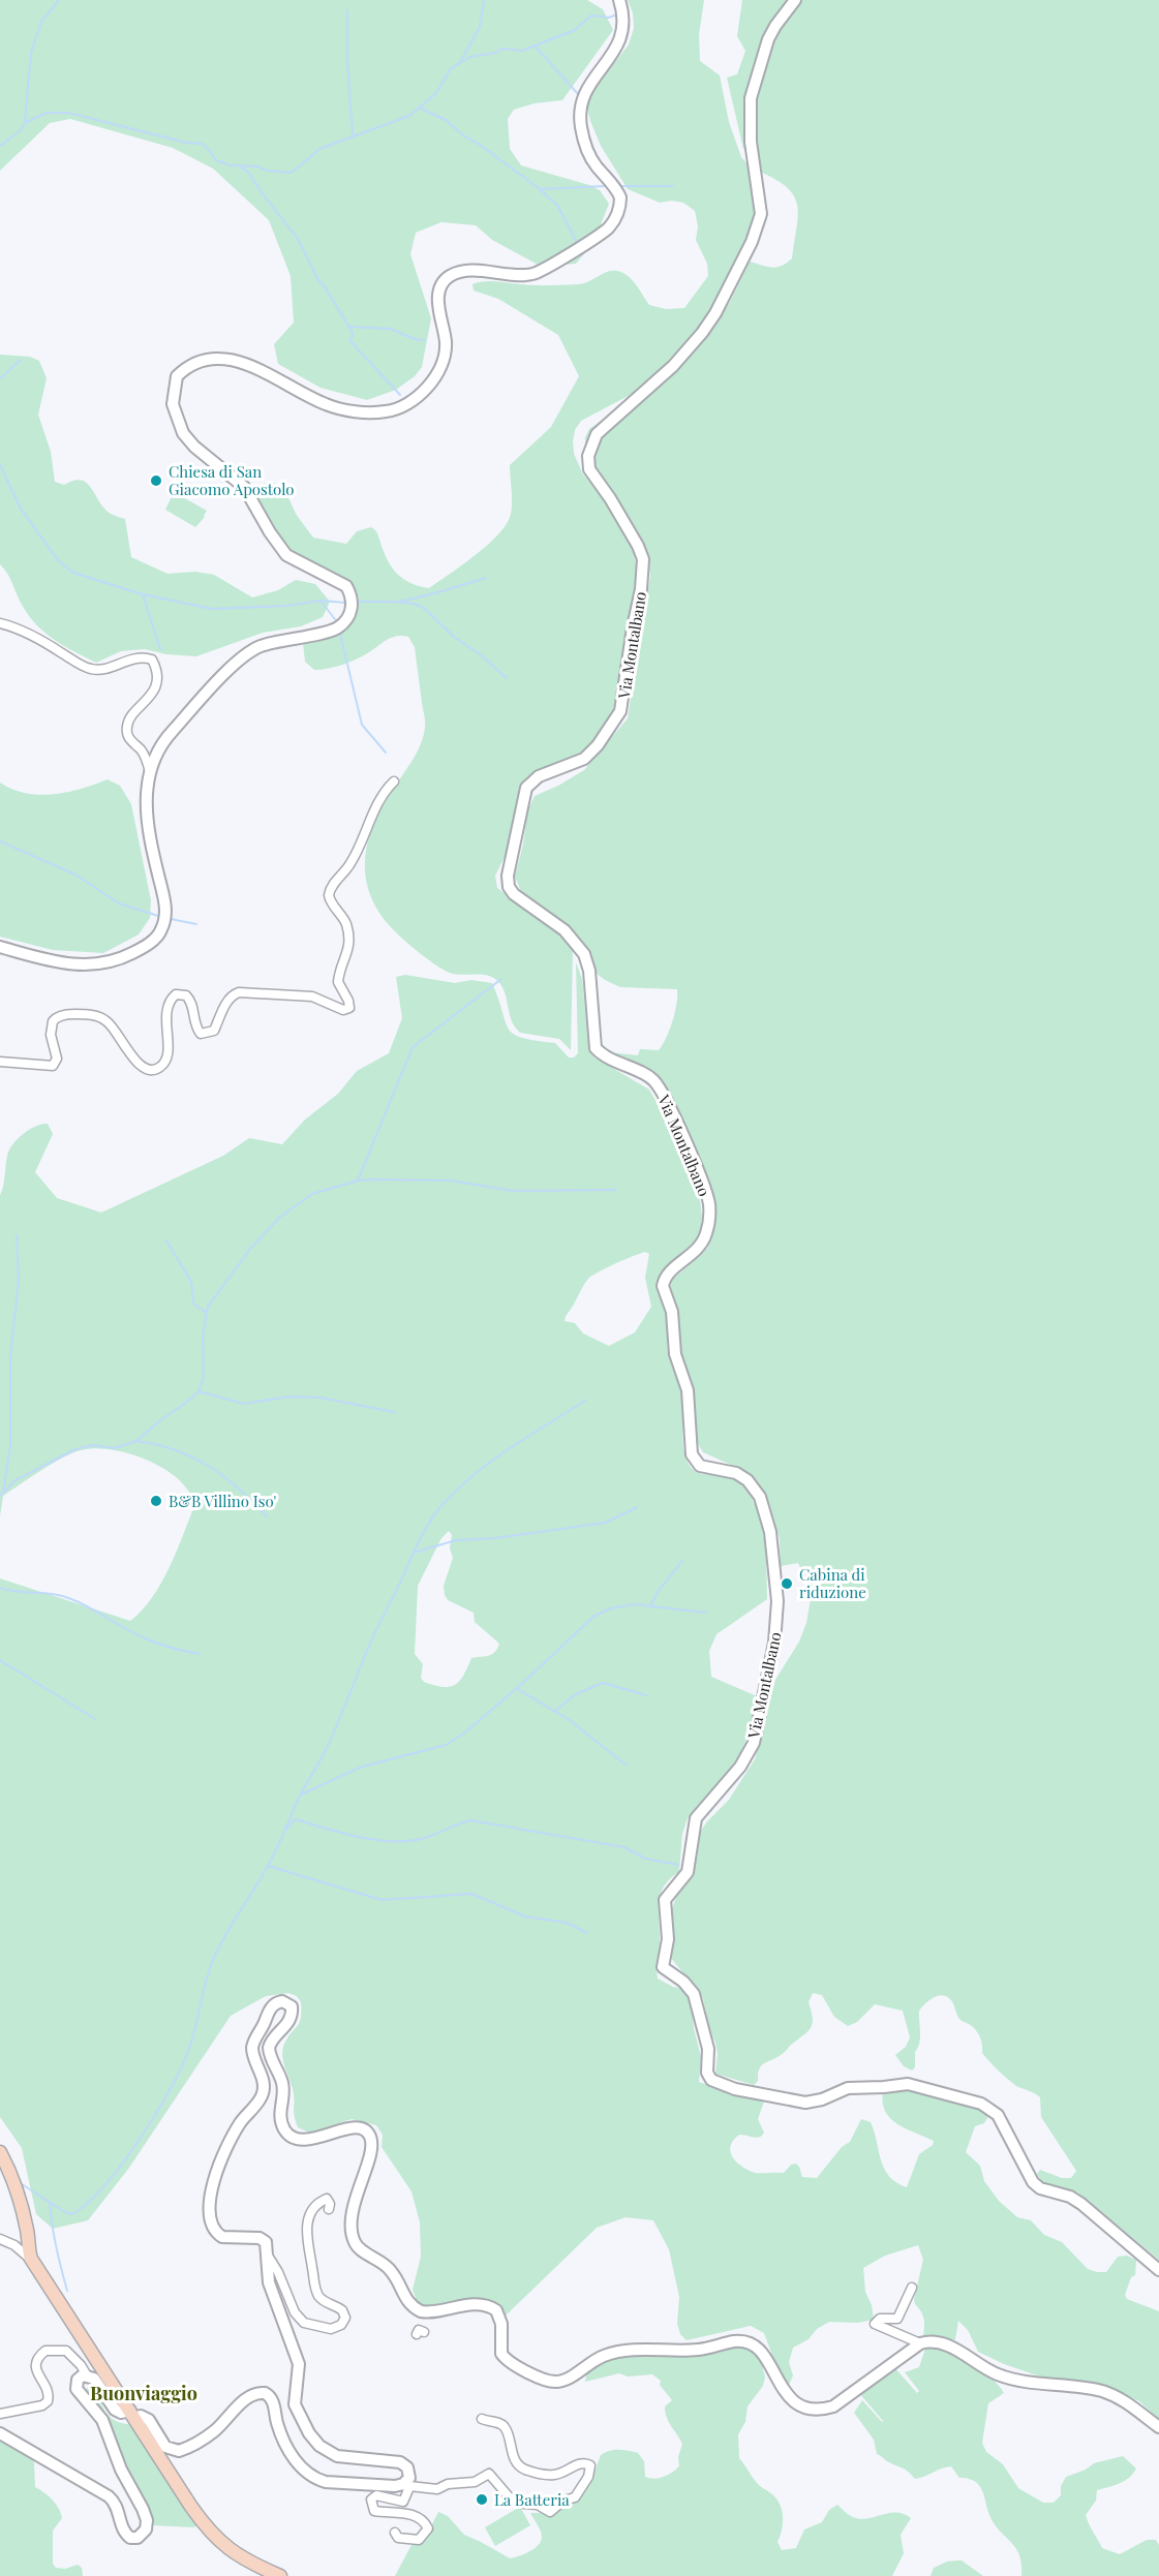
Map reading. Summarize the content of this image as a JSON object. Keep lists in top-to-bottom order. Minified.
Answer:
{"streets":{"street":["Via Montalbano"]},"districts":["Buonviaggio"],"places":["Chiesa di San Giacomo Apostolo","B&B Villino Iso'","Cabina di riduzione","La Batteria"]}
